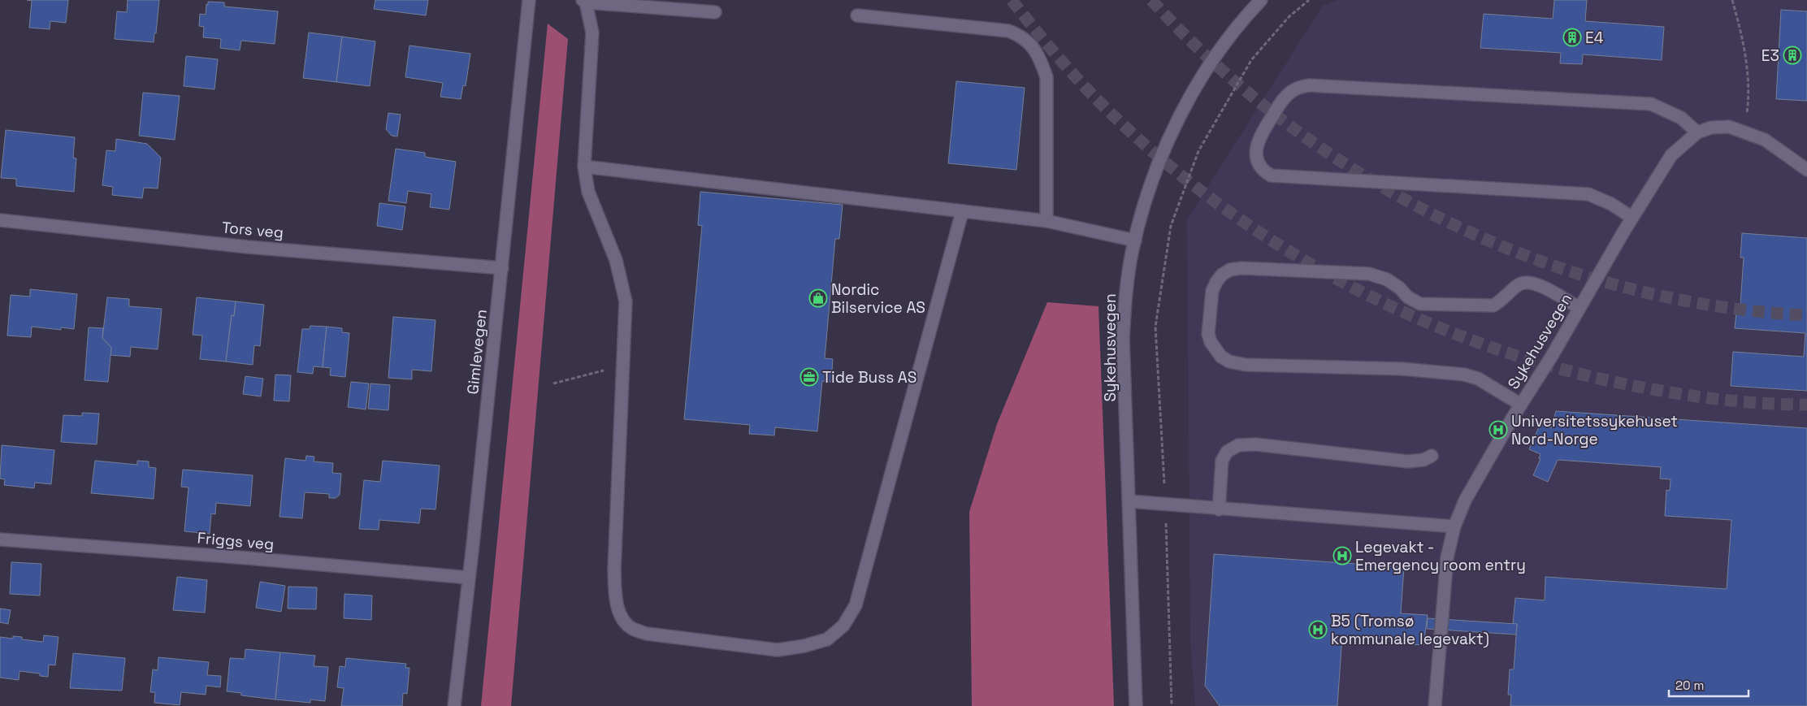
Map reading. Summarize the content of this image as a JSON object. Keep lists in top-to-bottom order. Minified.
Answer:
{"streets":{"street":["Tors veg","Sykehusvegen","Gimlevegen","Friggs veg"]},"crossings":[["Tors veg","Gimlevegen"],["Gimlevegen","Friggs veg"]],"places":{"building":["E4","E3"],"shop":["Nordic Bilservice AS"],"office":["Tide Buss AS"],"hospital":["Universitetssykehuset Nord-Norge","Legevakt - Emergency room entry","B5 (Tromsø kommunale legevakt)"]},"scale_bar":"20 m"}
